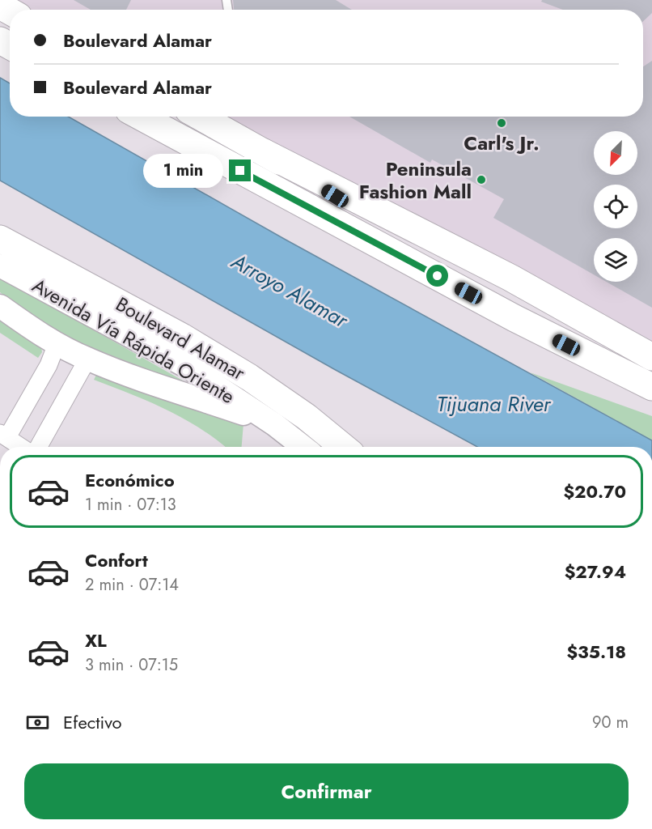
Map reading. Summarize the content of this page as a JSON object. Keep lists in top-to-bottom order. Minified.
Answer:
{"streets":{"highway":["Boulevard Alamar"],"main road":["Avenida Vía Rápida Oriente"]},"water":["Arroyo Alamar","Tijuana River"],"places":["Carl's Jr.","Peninsula Fashion Mall"],"north":"bottom left","page":{"banner":["Boulevard Alamar","Boulevard Alamar"],"bubble":"1 min","list":[{"name":"Económico","note":"1 min · 07:13","value":"$20.70"},{"name":"Confort","note":"2 min · 07:14","value":"$27.94"},{"name":"XL","note":"3 min · 07:15","value":"$35.18"}],"pay":["Efectivo","90 m"],"buttons":"Confirmar"}}
